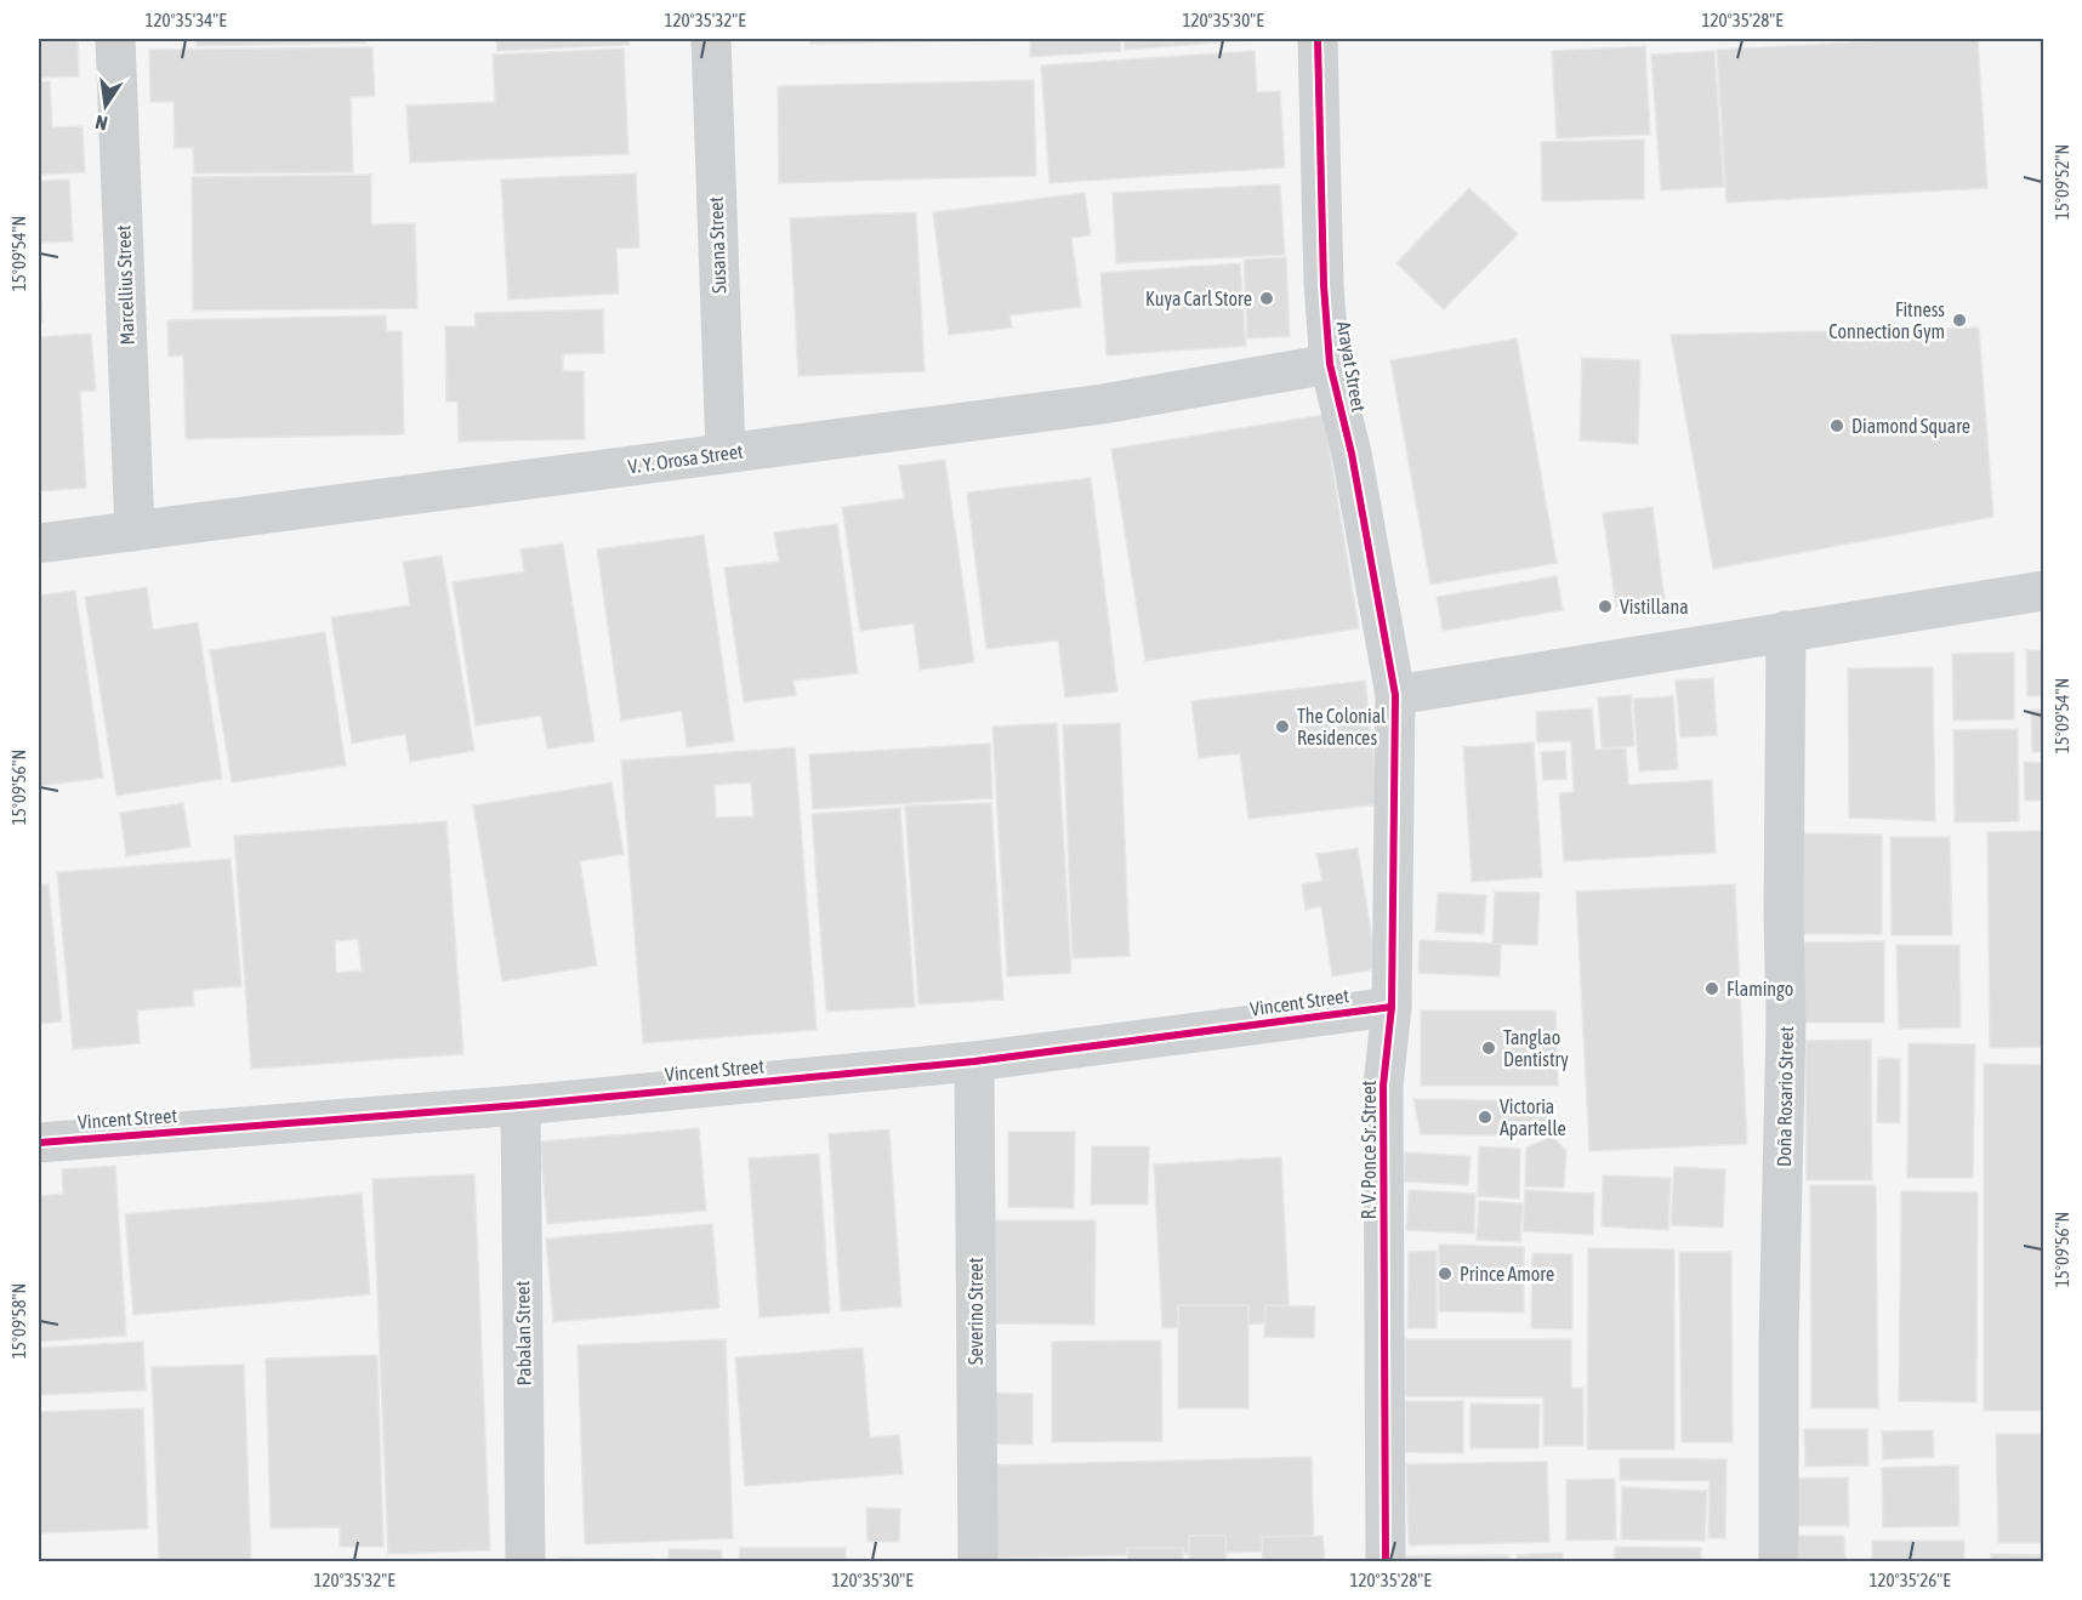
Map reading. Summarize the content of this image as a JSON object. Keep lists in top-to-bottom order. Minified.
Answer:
{"streets":{"street":["Susana Street","Marcellius Street","Arayat Street","V. Y. Orosa Street","Vincent Street","Doña Rosario Street","R. V. Ponce Sr. Street","Severino Street","Pabalan Street"]},"crossings":[["Susana Street","V. Y. Orosa Street"],["Marcellius Street","V. Y. Orosa Street"],["Arayat Street","V. Y. Orosa Street"],["Arayat Street","R. V. Ponce Sr. Street"],["Vincent Street","R. V. Ponce Sr. Street"],["Vincent Street","Severino Street"],["Vincent Street","Pabalan Street"]],"places":["Kuya Carl Store","Fitness Connection Gym","Diamond Square","Vistillana","The Colonial Residences","Flamingo","Tanglao Dentistry","Victoria Apartelle","Prince Amore"],"north":"bottom","coordinates":["120°35'34\"E","120°35'32\"E","120°35'30\"E","120°35'28\"E","15°09'52\"N","15°09'54\"N","15°09'56\"N","15°09'58\"N","120°35'26\"E"]}
